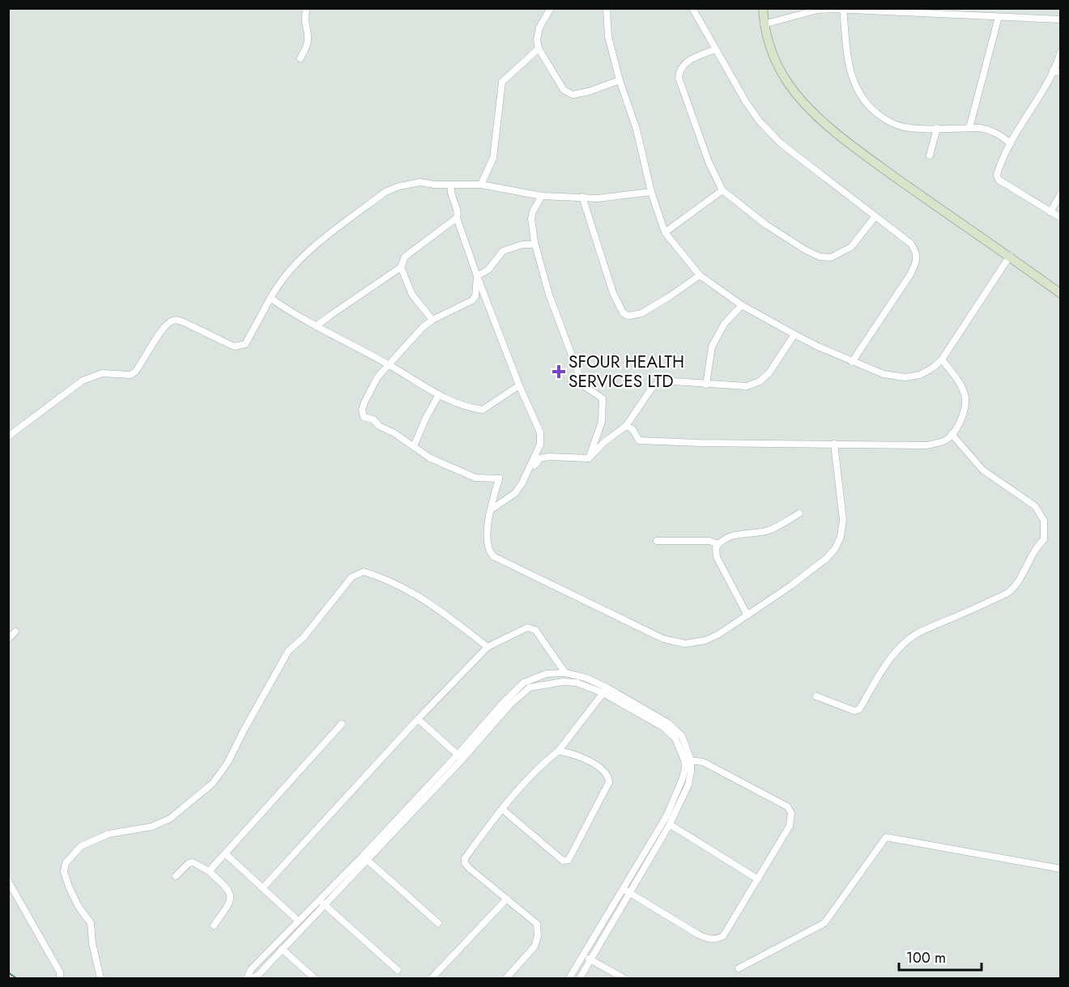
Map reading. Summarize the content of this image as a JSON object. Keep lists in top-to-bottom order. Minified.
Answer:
{"places":{"health":["SFOUR HEALTH SERVICES LTD"]},"scale_bar":"100 m"}
